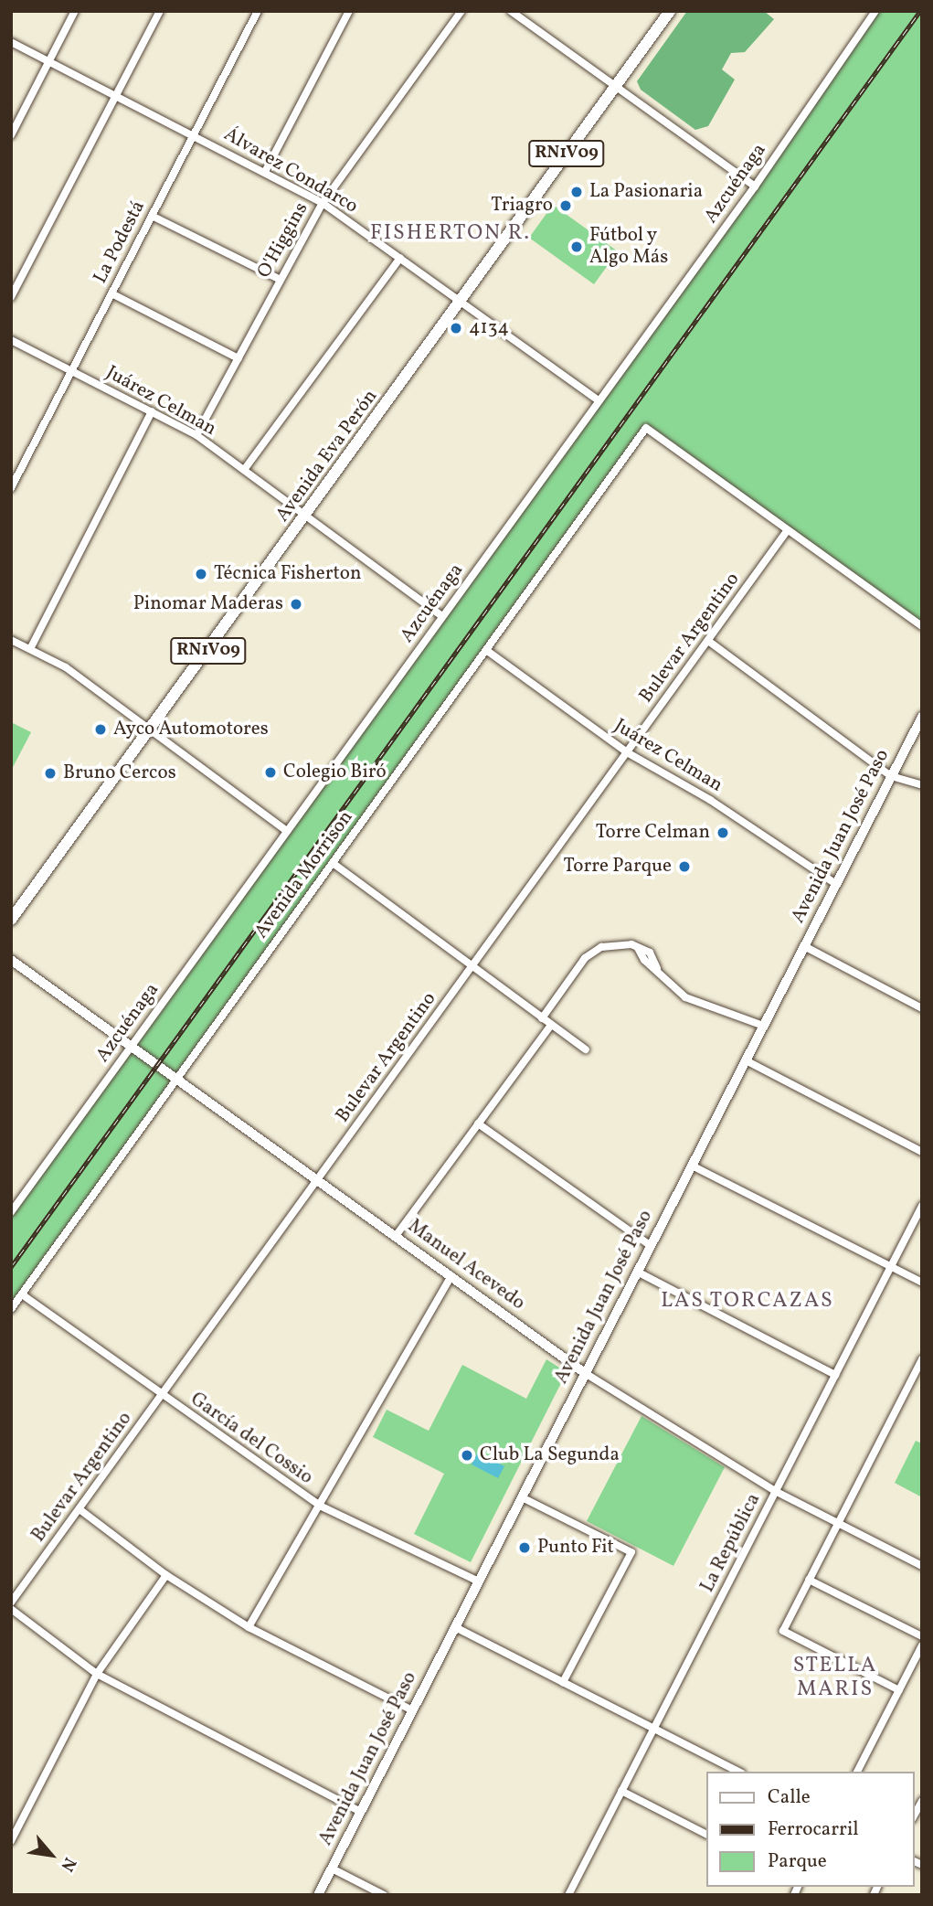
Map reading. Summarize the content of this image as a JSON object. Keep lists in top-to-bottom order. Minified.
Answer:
{"streets":{"main road":["RN1V09","Avenida Eva Perón","Avenida Juan José Paso"],"street":["Álvarez Condarco","Azcuénaga","O'Higgins","La Podestá","Juárez Celman","Bulevar Argentino","Avenida Morrison","Manuel Acevedo","García del Cossio","La República"]},"crossings":[["Álvarez Condarco","Azcuénaga"],["Álvarez Condarco","O'Higgins"],["Álvarez Condarco","La Podestá"],["Álvarez Condarco","Avenida Eva Perón"],["Azcuénaga","Juárez Celman"],["Azcuénaga","Manuel Acevedo"],["O'Higgins","Juárez Celman"],["La Podestá","Juárez Celman"],["Juárez Celman","Avenida Eva Perón"],["Juárez Celman","Bulevar Argentino"],["Juárez Celman","Avenida Juan José Paso"],["Juárez Celman","Avenida Morrison"],["Bulevar Argentino","Avenida Morrison"],["Bulevar Argentino","Manuel Acevedo"],["Bulevar Argentino","García del Cossio"],["Avenida Juan José Paso","Manuel Acevedo"],["Avenida Juan José Paso","García del Cossio"],["Avenida Morrison","Manuel Acevedo"],["Avenida Morrison","García del Cossio"],["Manuel Acevedo","La República"]],"districts":["FISHERTON R.","LAS TORCAZAS","STELLA MARIS"],"places":["La Pasionaria","Triagro","Fútbol y Algo Más","4134","Técnica Fisherton","Pinomar Maderas","Ayco Automotores","Colegio Biró","Bruno Cercos","Torre Celman","Torre Parque","Club La Segunda","Punto Fit"],"legend":["Calle","Ferrocarril","Parque"],"north":"bottom right"}
